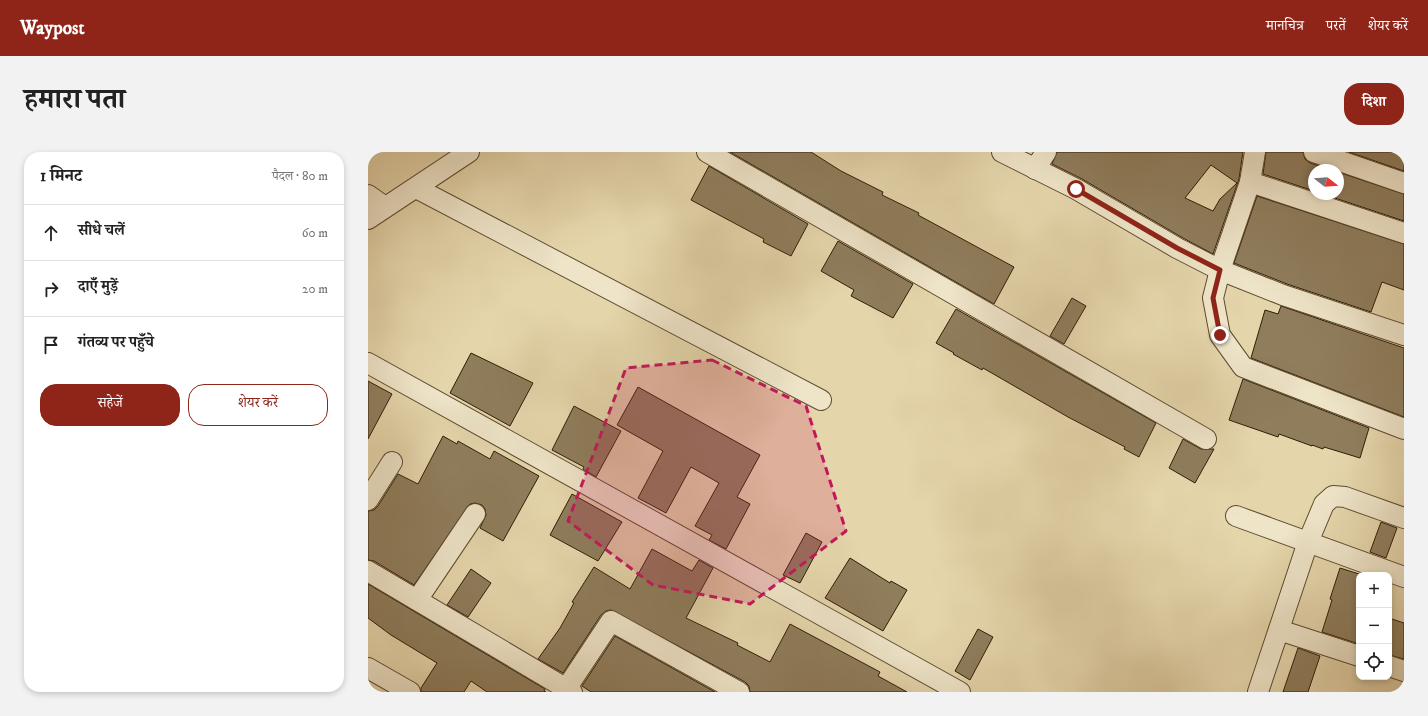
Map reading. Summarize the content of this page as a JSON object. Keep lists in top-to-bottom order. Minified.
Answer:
{"north":"right","page":{"header":"Waypost","nav":["मानचित्र","परतें","शेयर करें"],"title":"हमारा पता","buttons":["दिशा",["सहेजें","शेयर करें"]],"heading":["1 मिनट","पैदल · 80 m"],"list":[["सीधे चलें","60 m"],["दाएँ मुड़ें","20 m"],"गंतव्य पर पहुँचे"],"map_buttons":["+","−"]}}
